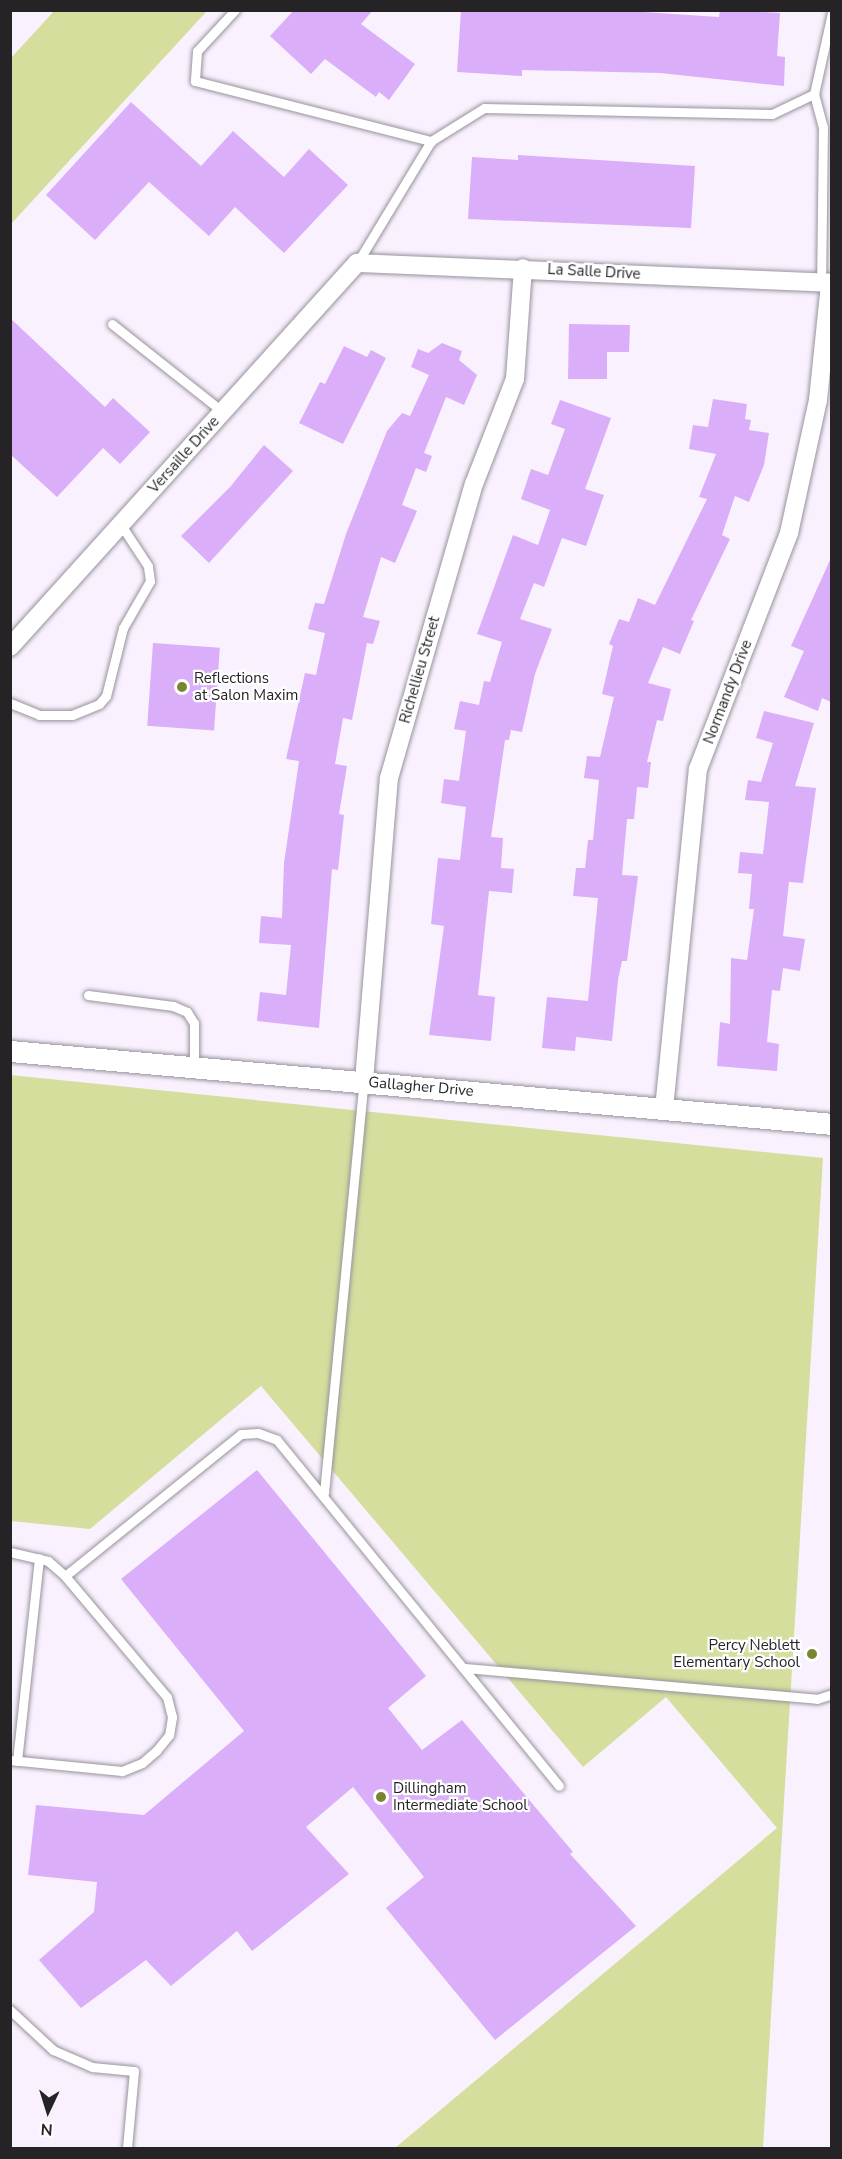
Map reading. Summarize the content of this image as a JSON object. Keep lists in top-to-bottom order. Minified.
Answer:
{"streets":{"street":["La Salle Drive","Versaille Drive","Richellieu Street","Normandy Drive","Gallagher Drive"]},"crossings":[["La Salle Drive","Versaille Drive"],["La Salle Drive","Richellieu Street"],["La Salle Drive","Normandy Drive"],["Richellieu Street","Gallagher Drive"],["Normandy Drive","Gallagher Drive"]],"places":["Reflections at Salon Maxim","Percy Neblett Elementary School","Dillingham Intermediate School"],"north":"bottom"}
